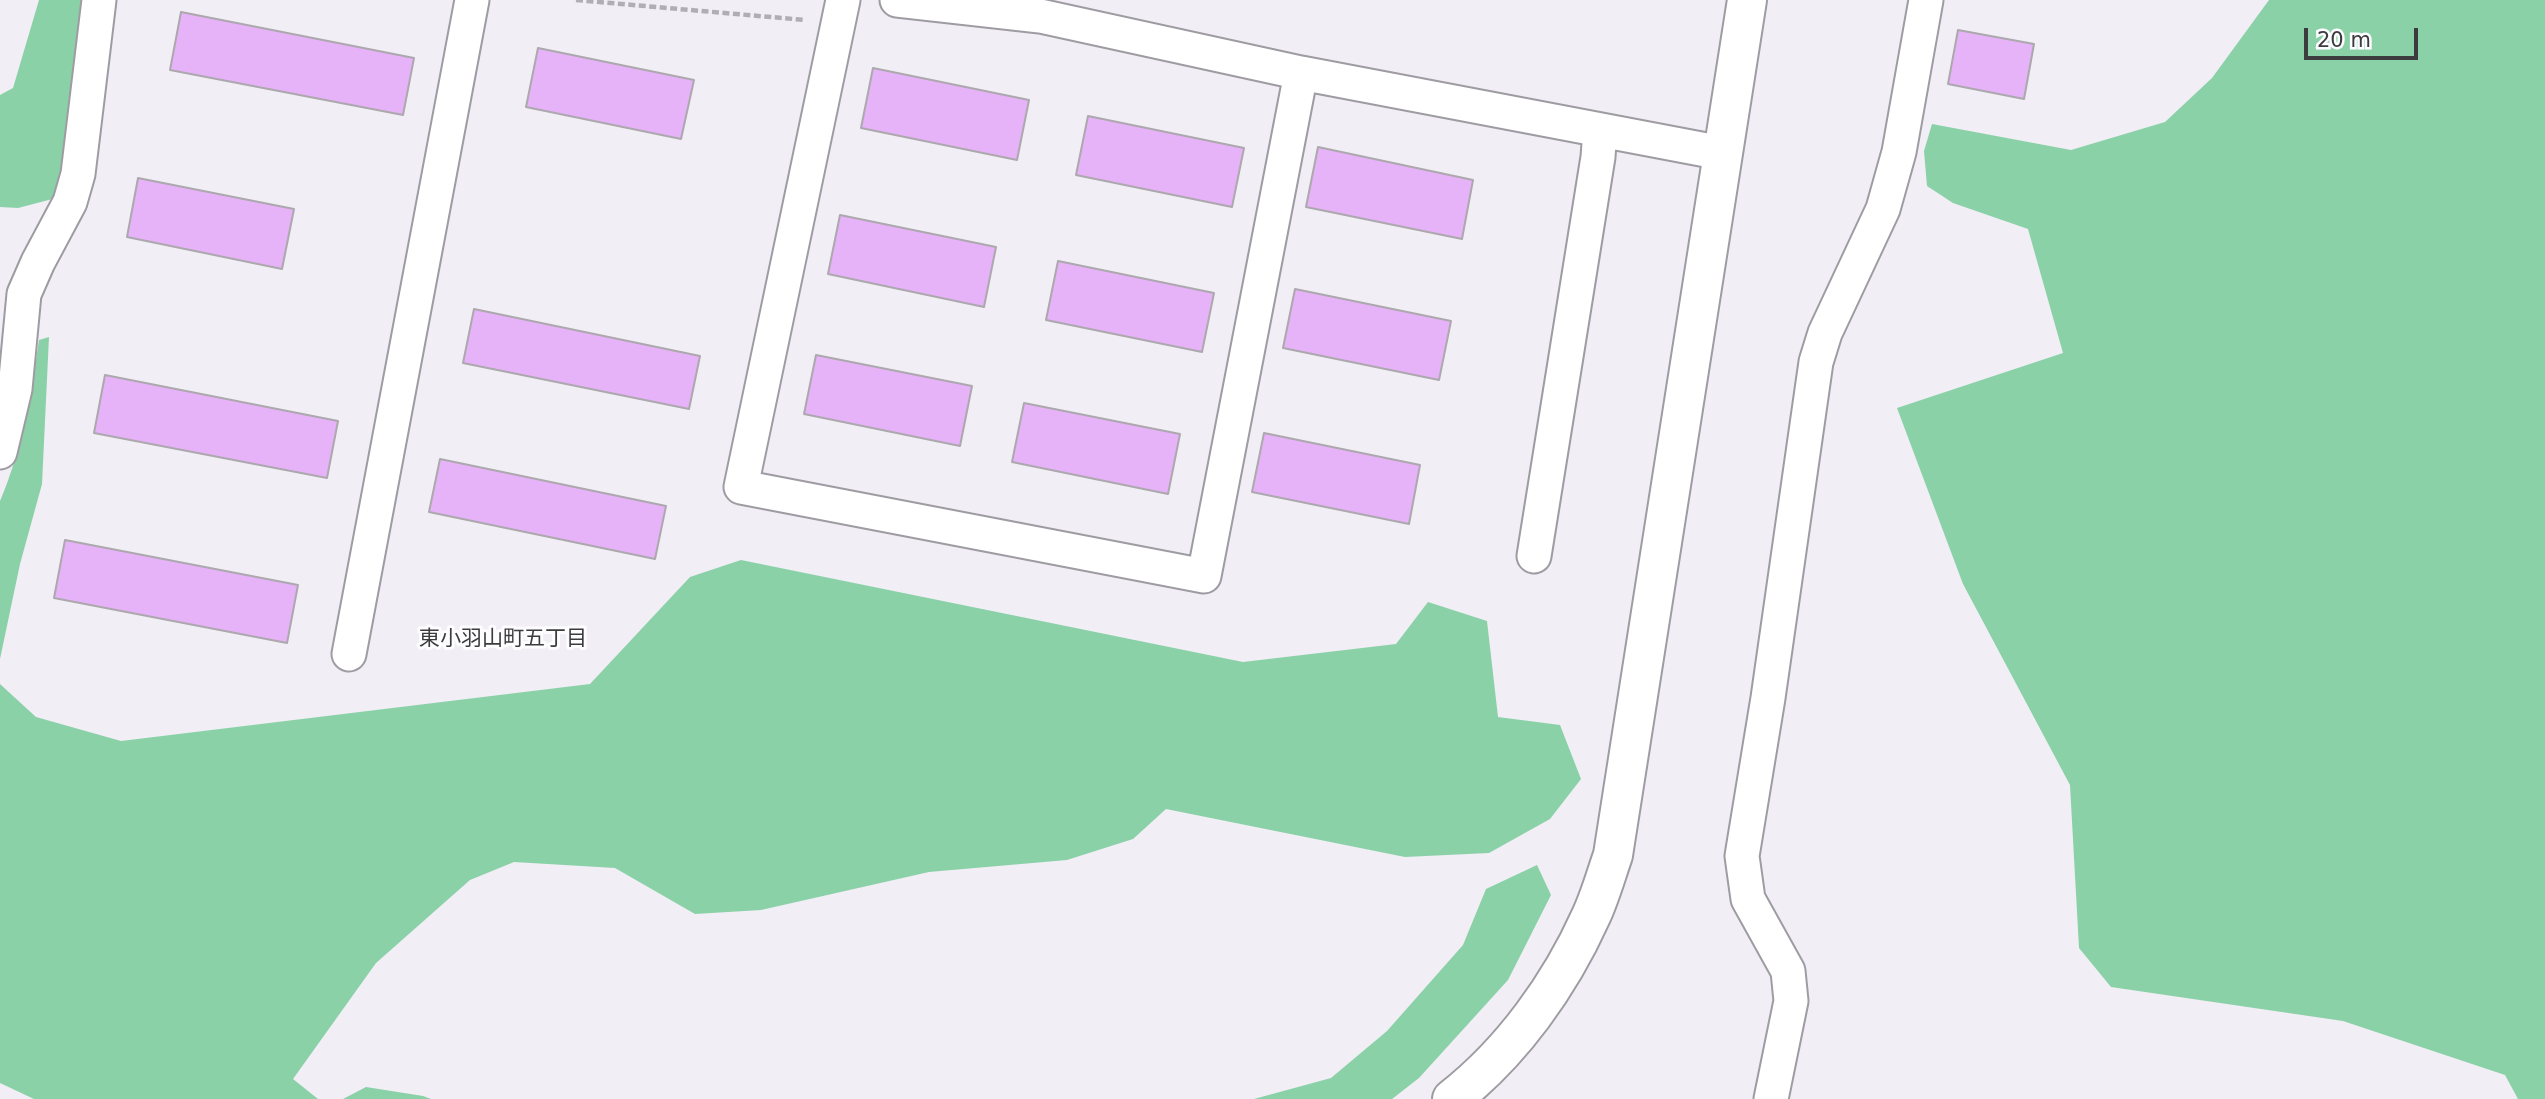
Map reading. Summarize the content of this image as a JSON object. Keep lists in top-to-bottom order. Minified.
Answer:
{"districts":["東小羽山町五丁目"],"scale_bar":"20 m"}
